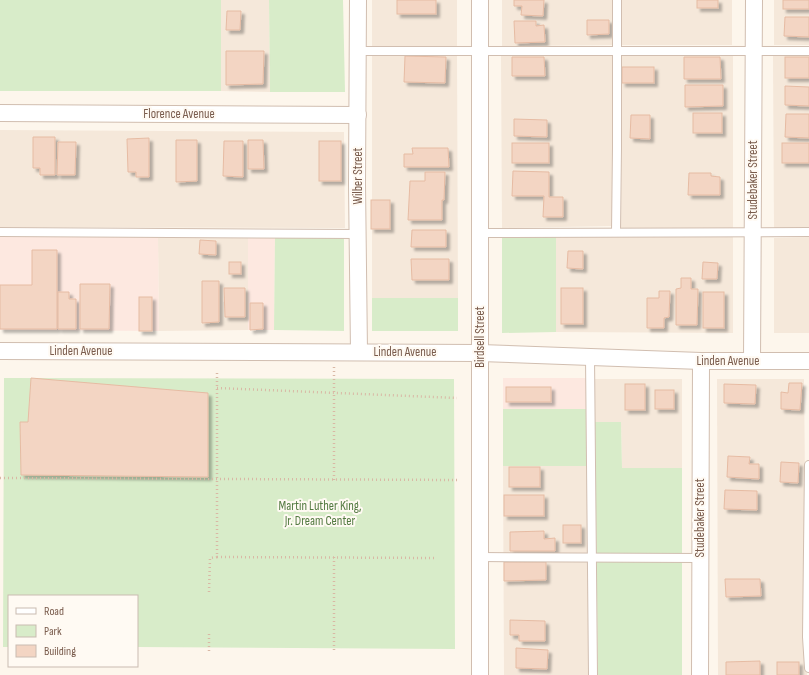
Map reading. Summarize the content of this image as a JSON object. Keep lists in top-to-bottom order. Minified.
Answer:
{"streets":{"street":["Florence Avenue","Wilber Street","Studebaker Street","Birdsell Street","Linden Avenue"]},"crossings":[["Florence Avenue","Wilber Street"],["Wilber Street","Linden Avenue"],["Studebaker Street","Linden Avenue"],["Birdsell Street","Linden Avenue"]],"parks":["Martin Luther King, Jr. Dream Center"],"legend":["Road","Park","Building"]}
